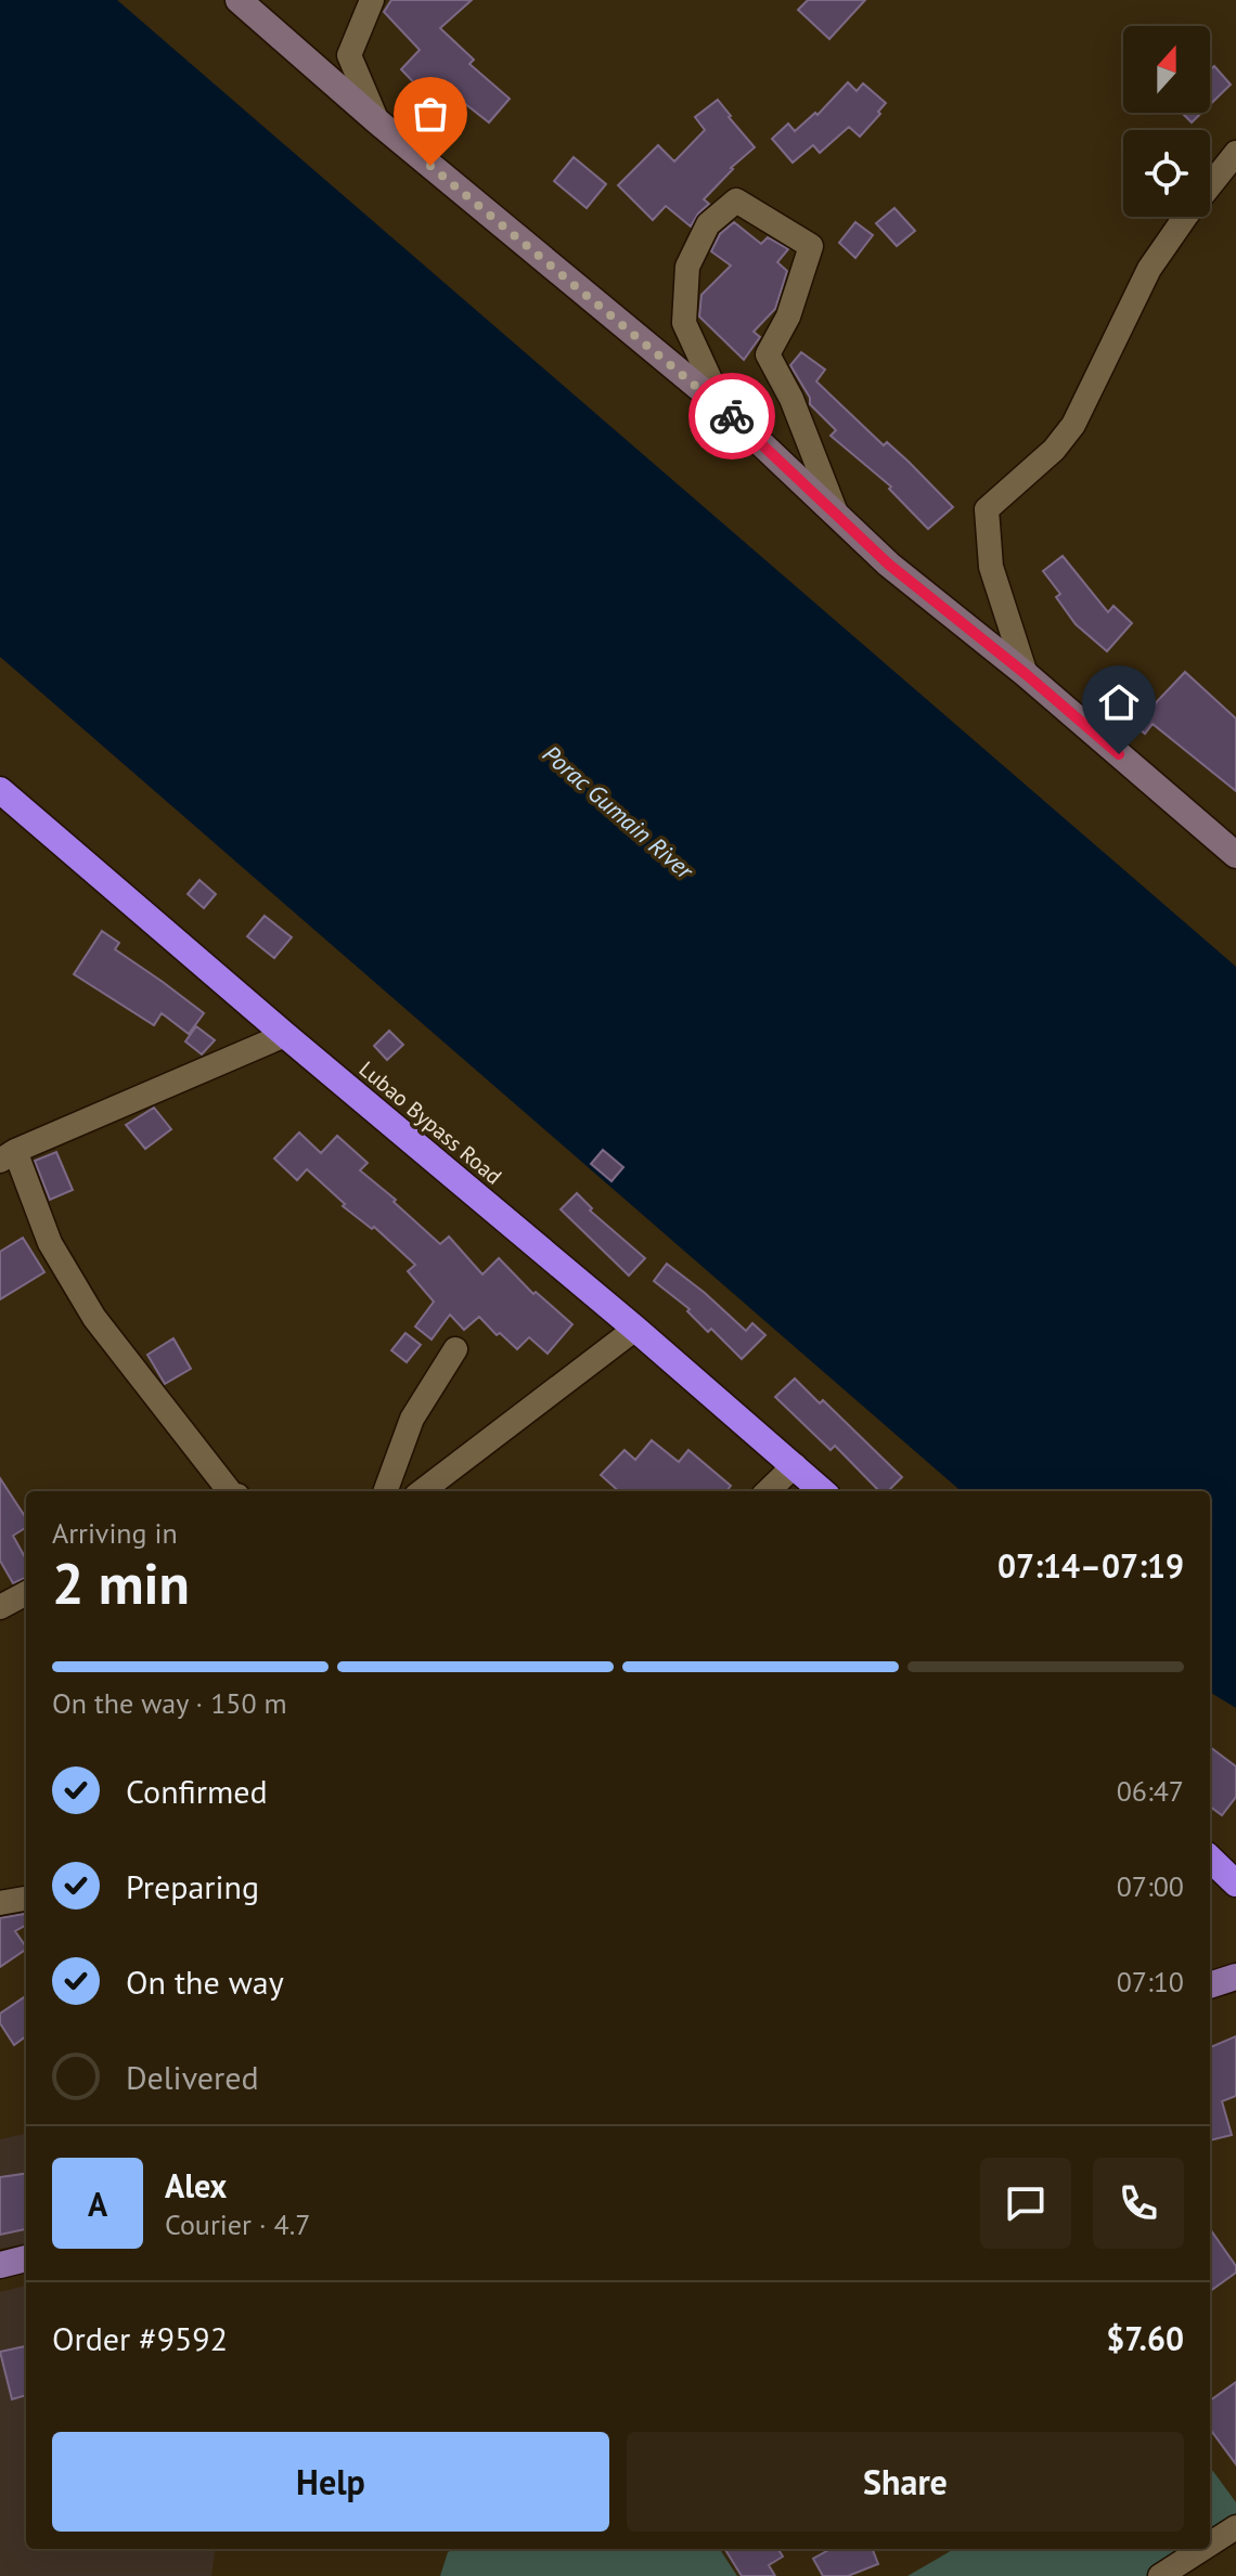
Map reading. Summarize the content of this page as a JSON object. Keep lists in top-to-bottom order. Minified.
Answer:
{"streets":{"highway":["Lubao Bypass Road"]},"water":["Porac Gumain River"],"north":"top","page":{"heading":["2 min","Arriving in","07:14–07:19"],"panel":["Alex","Courier · 4.7","Order #9592","$7.60"],"bar":"On the way · 150 m","list":[["Confirmed","06:47"],["Preparing","07:00"],["On the way","07:10"],"Delivered"],"round":"A","buttons":["Help","Share"]}}
